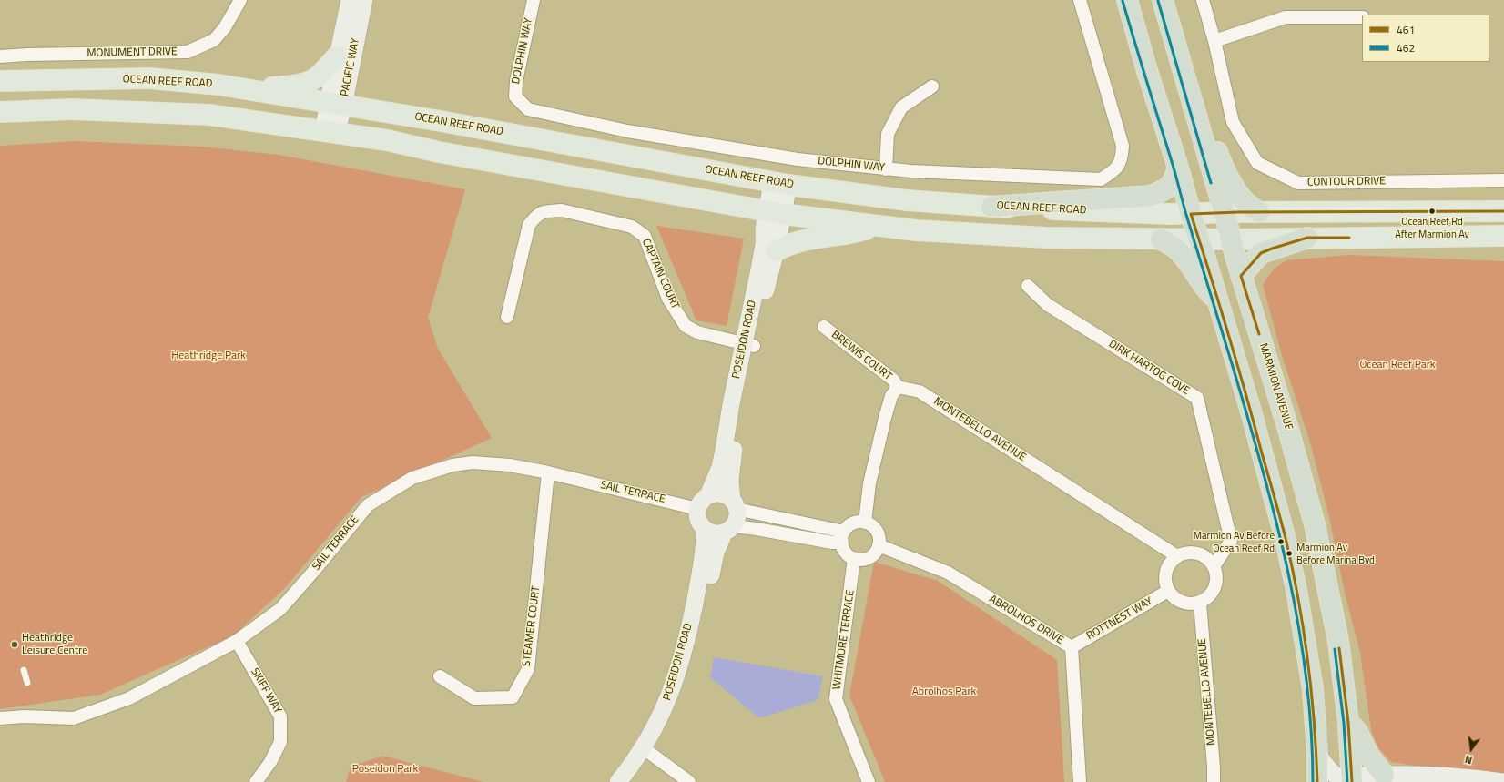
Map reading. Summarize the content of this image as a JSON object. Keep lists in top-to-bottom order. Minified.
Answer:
{"streets":{"highway":["MARMION AVENUE"],"main road":["OCEAN REEF ROAD"],"street":["DOLPHIN WAY","MONUMENT DRIVE","PACIFIC WAY","CONTOUR DRIVE","CAPTAIN COURT","POSEIDON ROAD","BREWIS COURT","DIRK HARTOG COVE","MONTEBELLO AVENUE","SAIL TERRACE","ROTTNEST WAY","ABROLHOS DRIVE","STEAMER COURT","WHITMORE TERRACE","SKIFF WAY"]},"crossings":[["PACIFIC WAY","OCEAN REEF ROAD"],["OCEAN REEF ROAD","POSEIDON ROAD"],["OCEAN REEF ROAD","MARMION AVENUE"],["CAPTAIN COURT","POSEIDON ROAD"],["POSEIDON ROAD","SAIL TERRACE"],["BREWIS COURT","MONTEBELLO AVENUE"],["DIRK HARTOG COVE","MONTEBELLO AVENUE"],["DIRK HARTOG COVE","ROTTNEST WAY"],["MONTEBELLO AVENUE","ROTTNEST WAY"],["SAIL TERRACE","STEAMER COURT"],["SAIL TERRACE","SKIFF WAY"],["ROTTNEST WAY","ABROLHOS DRIVE"],["ABROLHOS DRIVE","WHITMORE TERRACE"]],"parks":["Heathridge Park","Ocean Reef Park","Abrolhos Park","Poseidon Park"],"places":["Ocean Reef Rd After Marmion Av","Marmion Av Before Ocean Reef Rd","Marmion Av Before Marina Bvd","Heathridge Leisure Centre"],"lines":["transit line 462","transit line 461"],"legend":["461","462"],"north":"bottom"}
